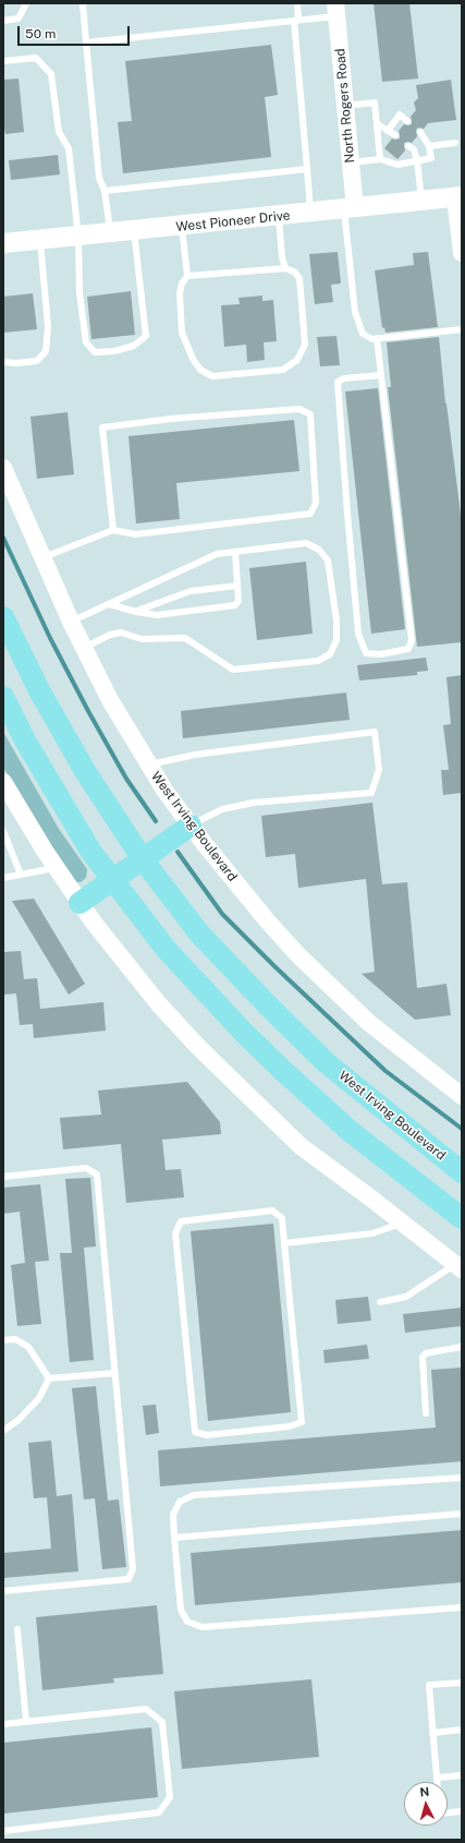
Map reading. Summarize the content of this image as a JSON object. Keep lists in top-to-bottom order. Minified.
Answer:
{"streets":{"main road":["West Pioneer Drive","West Irving Boulevard"],"street":["North Rogers Road"]},"crossings":[["North Rogers Road","West Pioneer Drive"]],"scale_bar":"50 m","north":"top"}
